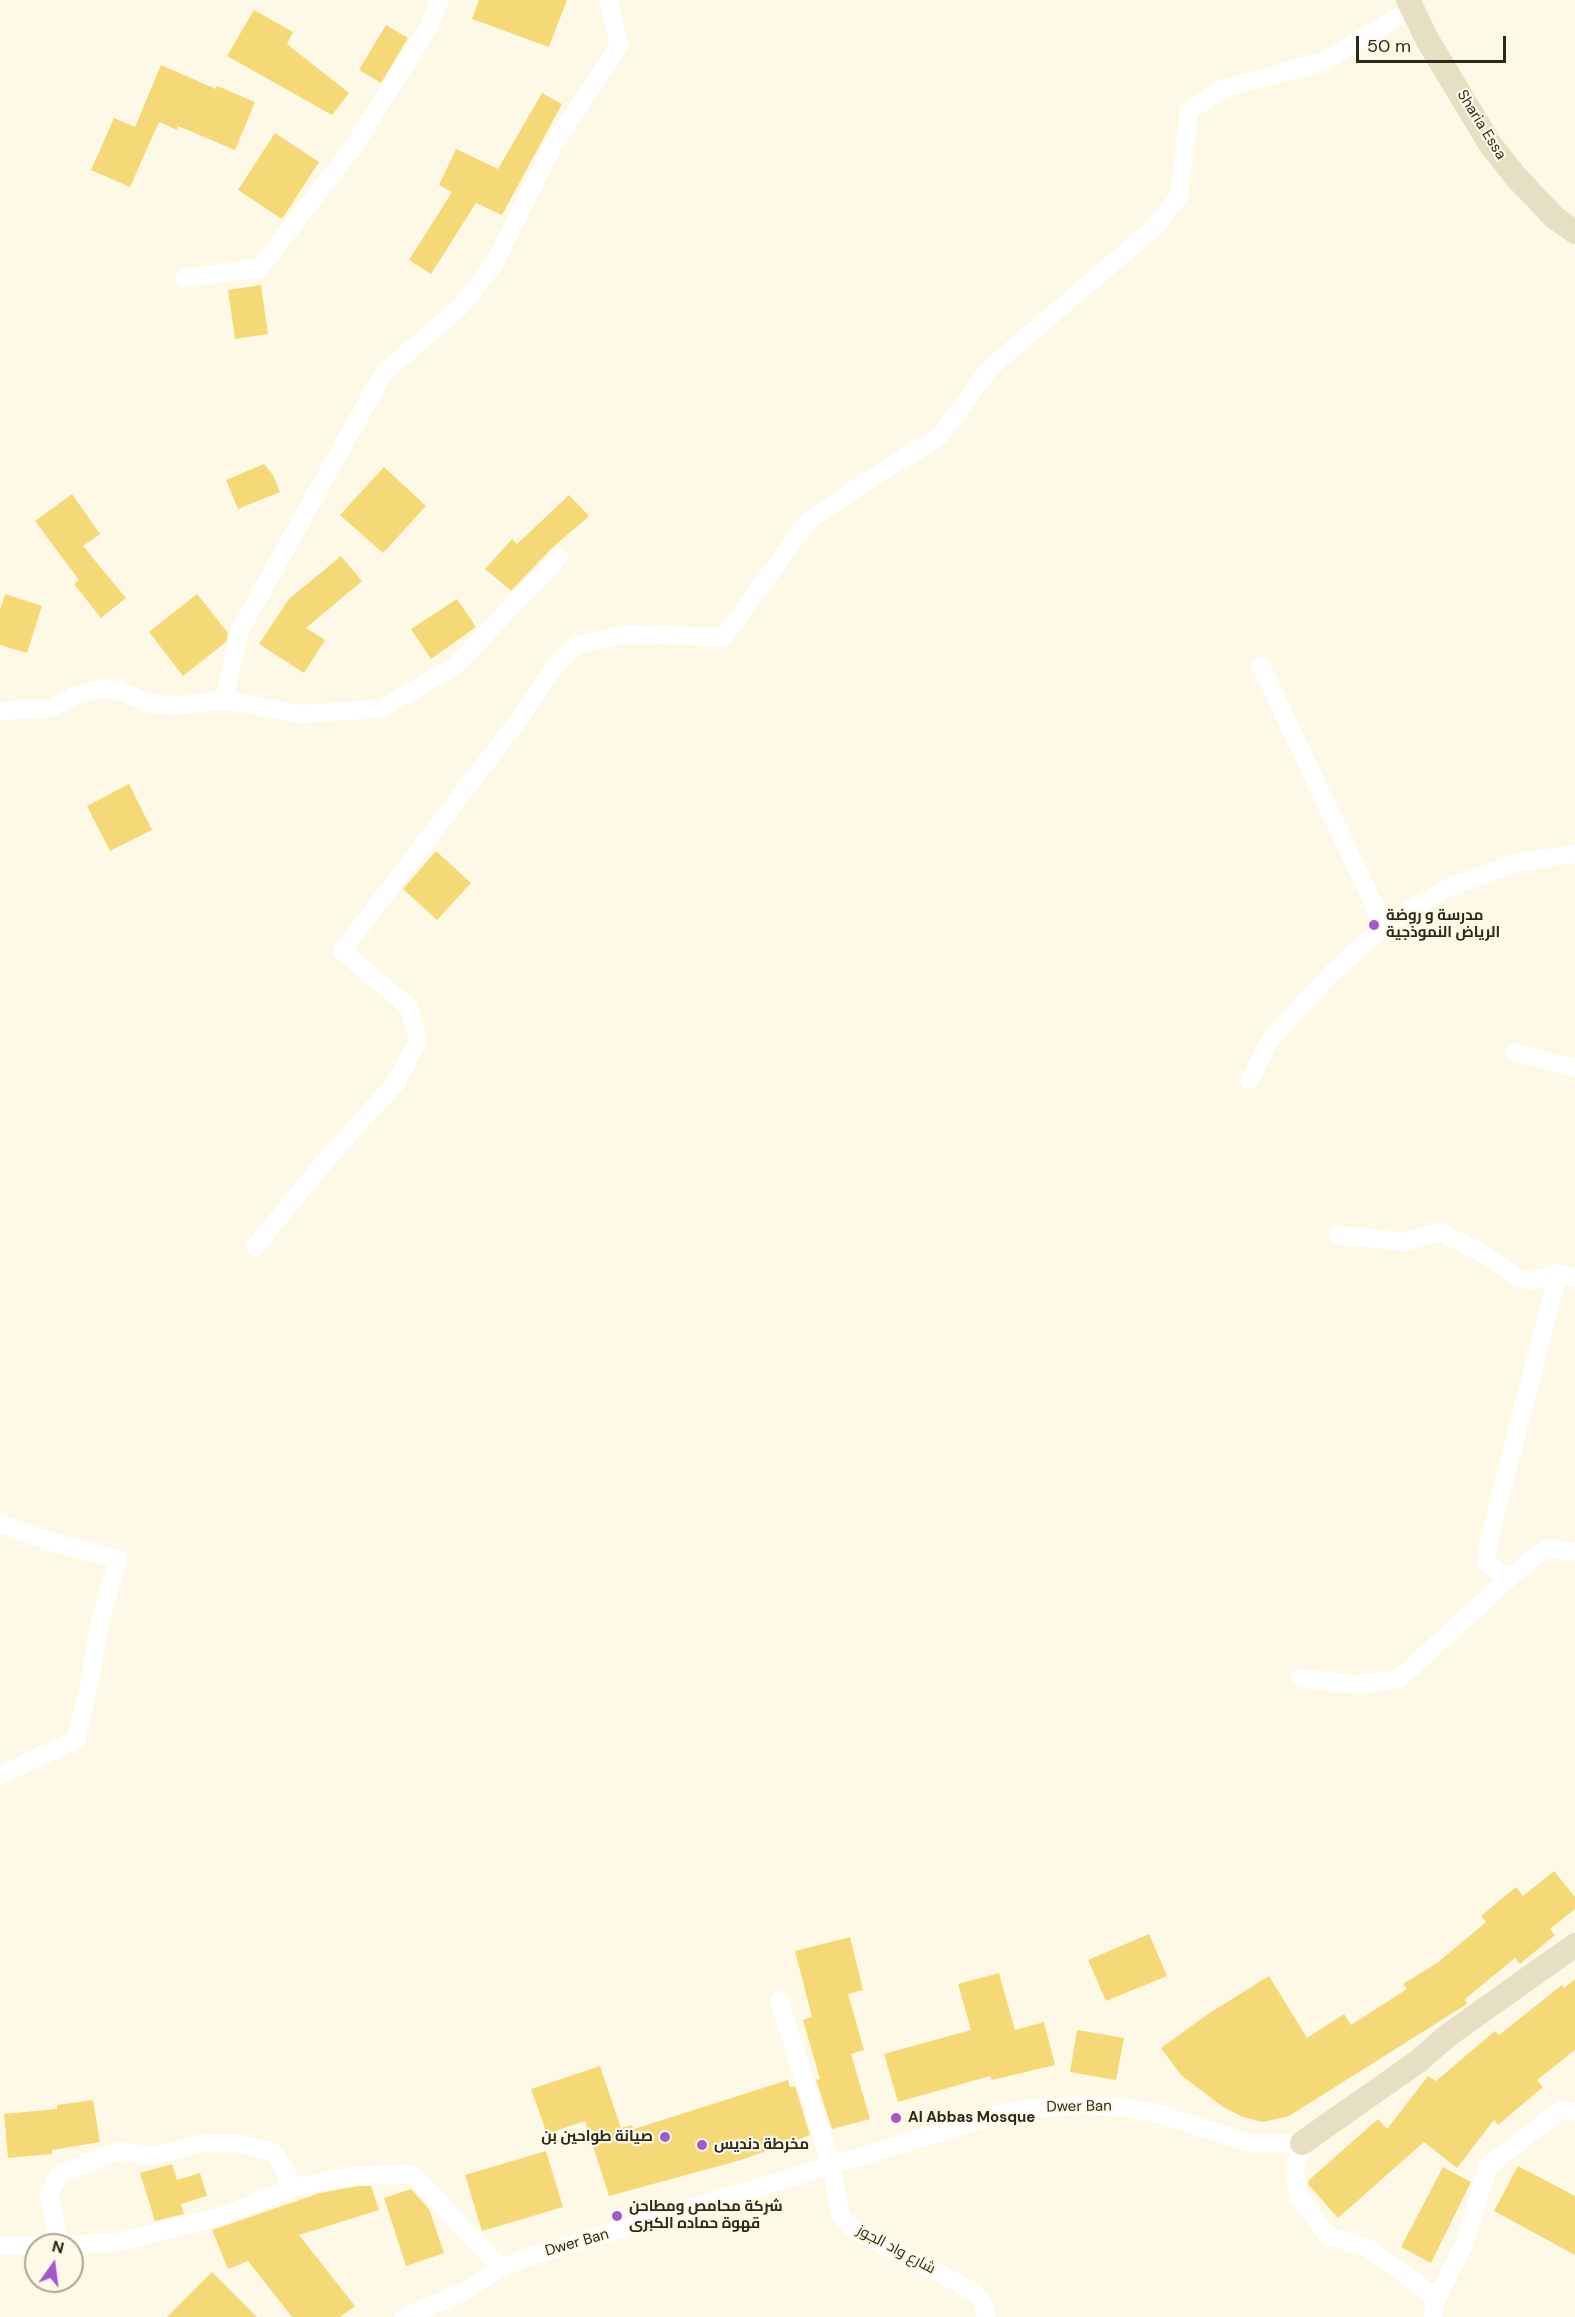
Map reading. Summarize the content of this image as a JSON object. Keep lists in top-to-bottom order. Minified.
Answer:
{"streets":{"street":["Sharia Essa","Dwer Ban","شارع واد الجوز"]},"crossings":[["Dwer Ban","شارع واد الجوز"]],"places":["مدرسة و روضة الرياض النموذجية","Al Abbas Mosque","صيانة طواحين بن","مخرطة دنديس","شركة محامص ومطاحن قهوة حماده الكبرى"],"scale_bar":"50 m","north":"top"}
